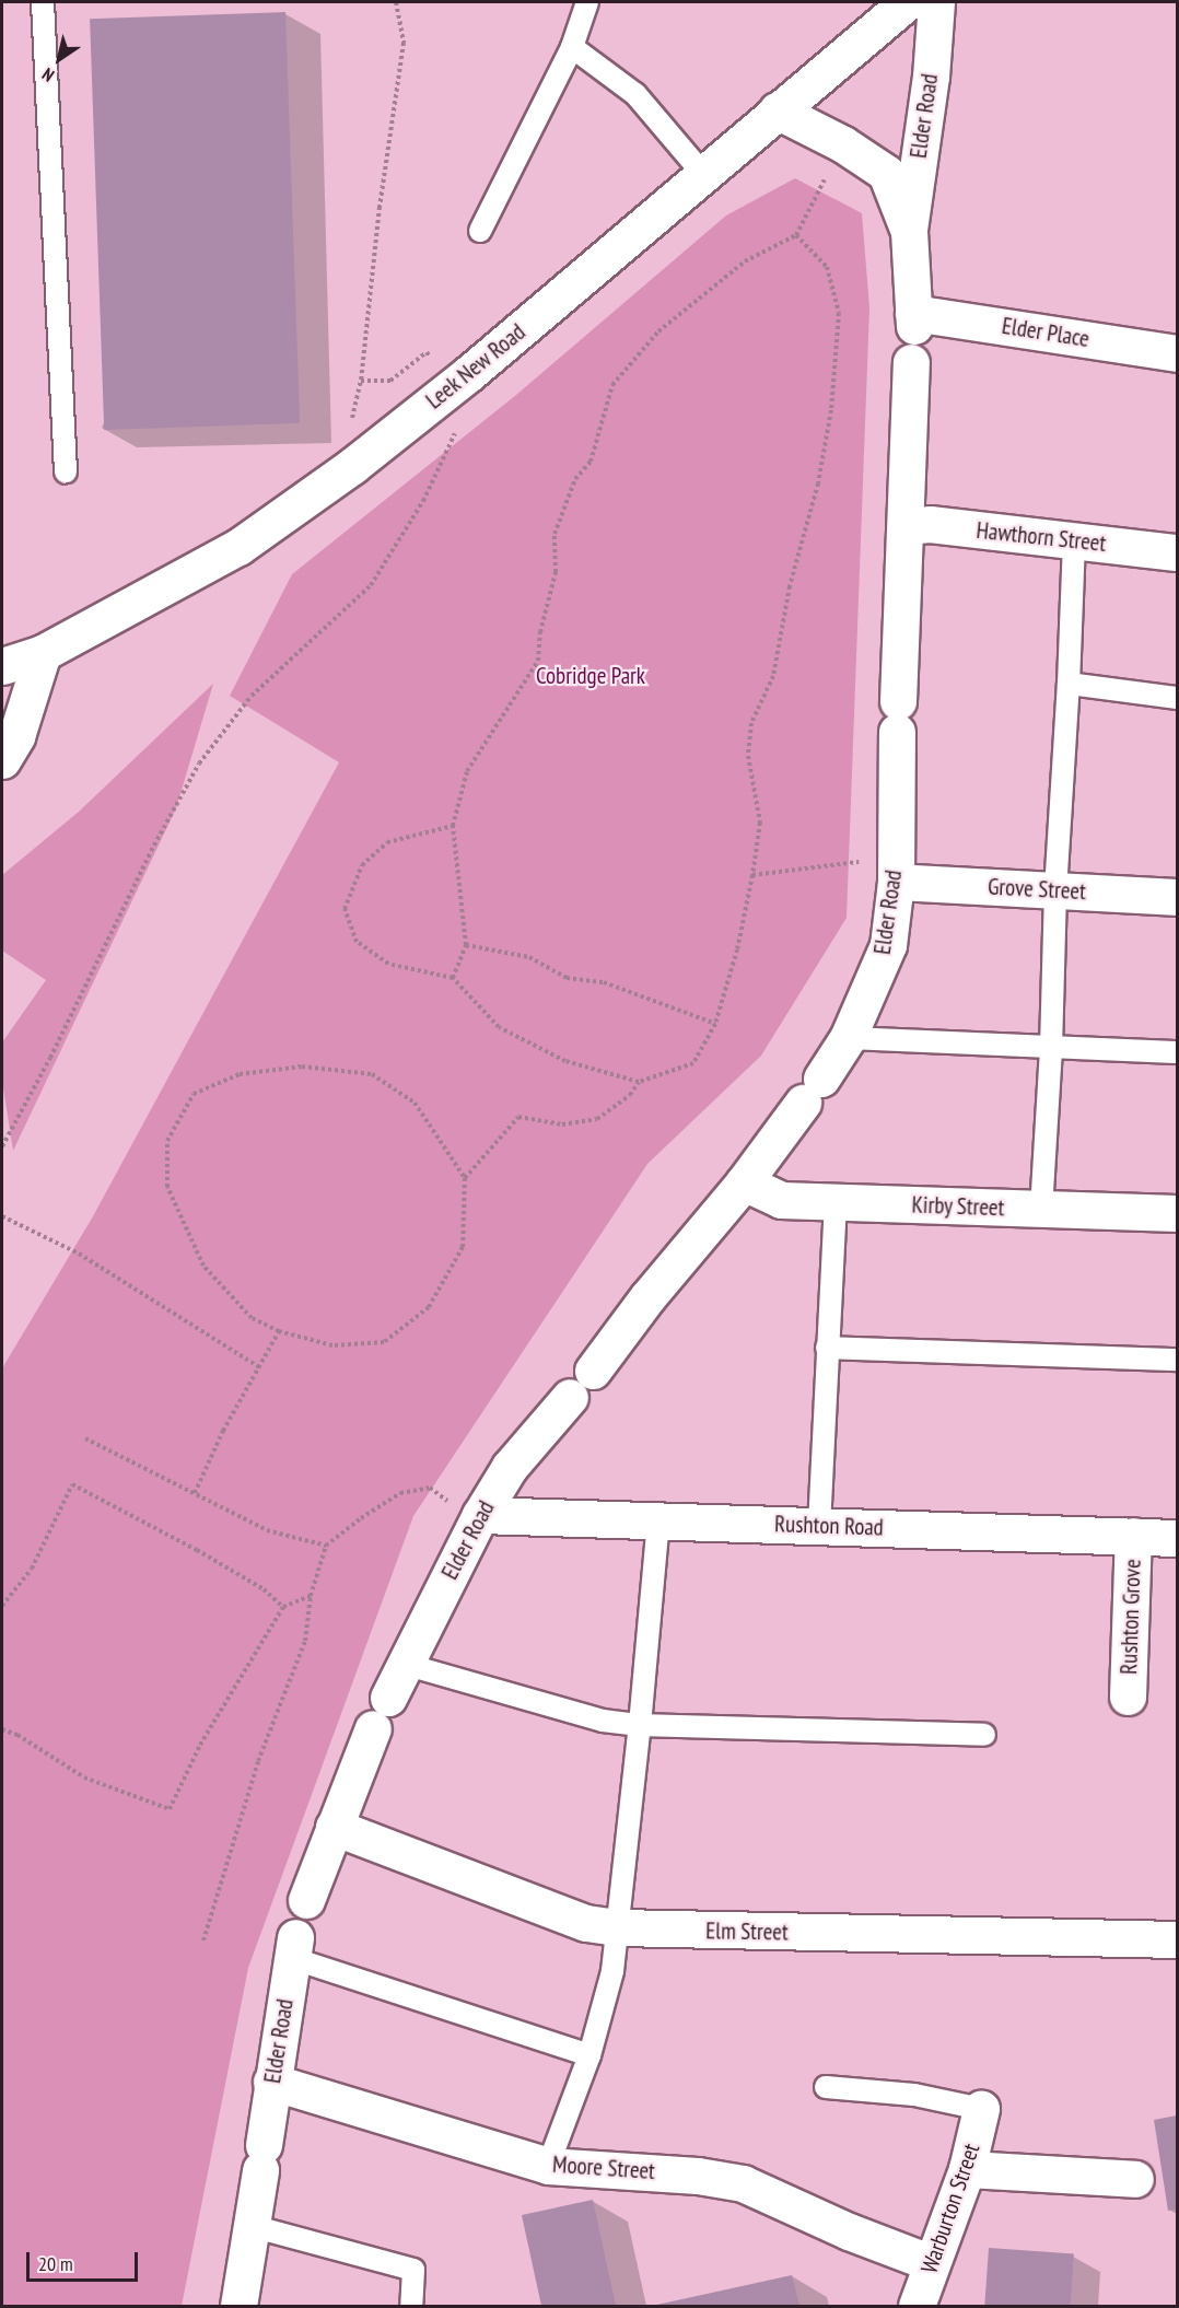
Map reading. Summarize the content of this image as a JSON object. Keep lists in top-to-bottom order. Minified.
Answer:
{"streets":{"main road":["Elder Road","Elder Place","Leek New Road","Hawthorn Street","Grove Street","Kirby Street","Rushton Road","Rushton Grove","Elm Street","Moore Street","Warburton Street"]},"crossings":[["Elder Road","Elder Place"],["Elder Road","Leek New Road"],["Elder Road","Hawthorn Street"],["Elder Road","Grove Street"],["Elder Road","Kirby Street"],["Elder Road","Rushton Road"],["Elder Road","Elm Street"],["Elder Road","Moore Street"],["Rushton Road","Rushton Grove"],["Moore Street","Warburton Street"]],"parks":["Cobridge Park"],"scale_bar":"20 m","north":"bottom left"}
